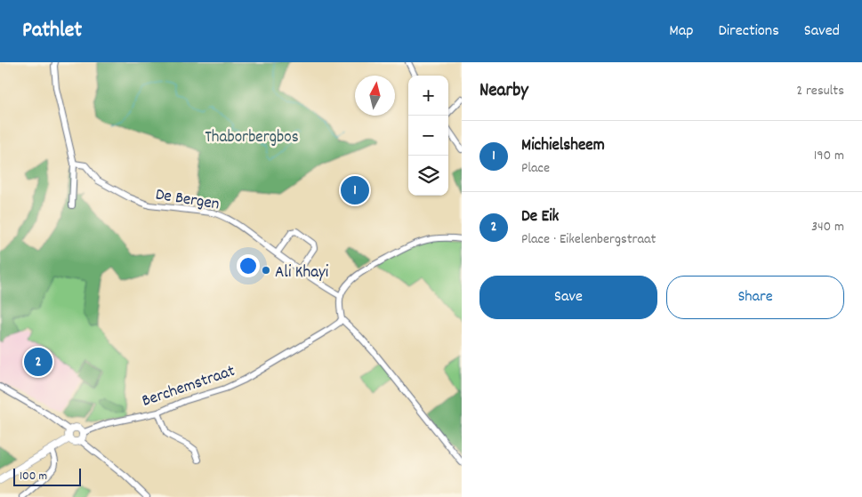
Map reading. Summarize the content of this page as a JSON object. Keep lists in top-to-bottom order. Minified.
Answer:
{"streets":{"street":["De Bergen","Berchemstraat"]},"parks":["Thaborbergbos"],"places":["Ali Khayi"],"scale_bar":"100 m","north":"top","page":{"header":"Pathlet","nav":["Map","Directions","Saved"],"heading":["Nearby","2 results"],"map_buttons":["+","−"],"list":[{"mark":"1","name":"Michielsheem","note":"Place","value":"190 m"},{"mark":"2","name":"De Eik","note":"Place · Eikelenbergstraat","value":"340 m"}],"pins":["1","2"],"buttons":["Save","Share"],"scale":"100 m"}}
